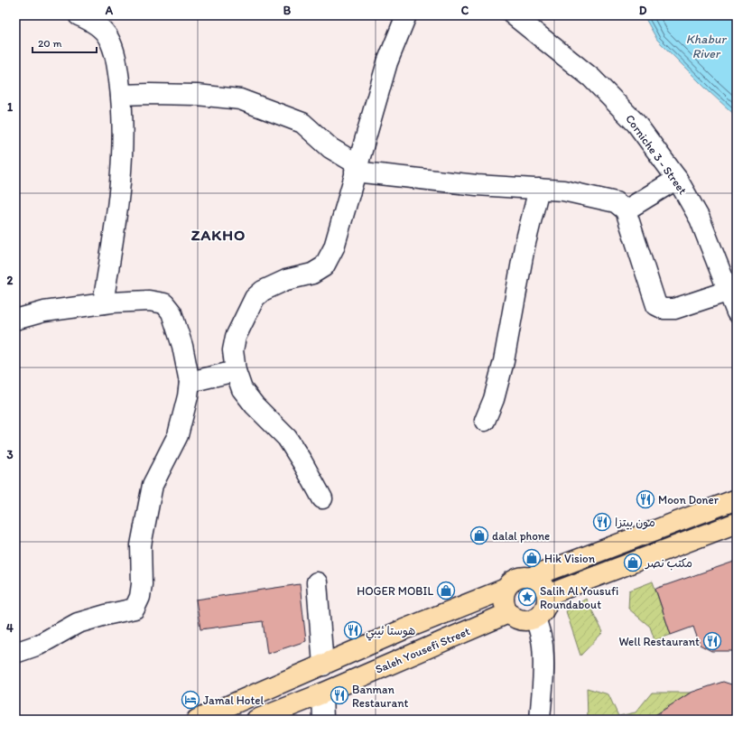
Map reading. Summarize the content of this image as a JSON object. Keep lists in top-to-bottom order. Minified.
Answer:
{"streets":{"main road":["Saleh Yousefi Street"],"street":["Corniche 3 - Street"]},"districts":["ZAKHO"],"water":["Khabur River"],"places":{"restaurant":["Moon Doner","مون بيتزا","هوستا ئيبي","Well Restaurant","Banman Restaurant"],"shop":["dalal phone","Hik Vision","مكتب نصر","HOGER MOBIL"],"place":["Salih Al Yousufi Roundabout"],"hotel":["Jamal Hotel"]},"scale_bar":"20 m","grid":{"columns":["A","B","C","D"],"rows":["1","2","3","4"]}}
